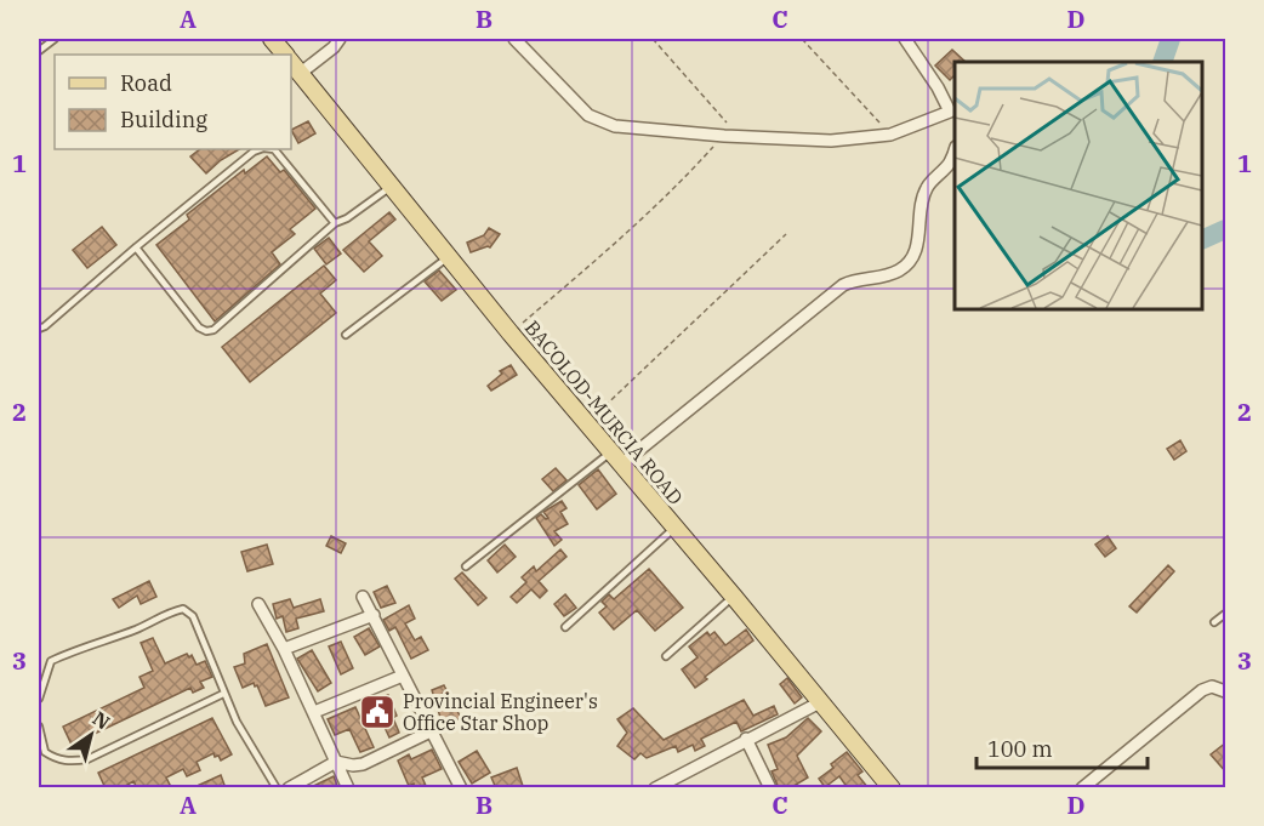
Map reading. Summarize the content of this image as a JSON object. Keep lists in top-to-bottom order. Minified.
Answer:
{"streets":{"main road":["BACOLOD-MURCIA ROAD"]},"places":{"public building":["Provincial Engineer's Office Star Shop"]},"legend":["Road","Building"],"scale_bar":"100 m","north":"top right","grid":{"columns":["A","B","C","D"],"rows":["1","2","3"]}}
